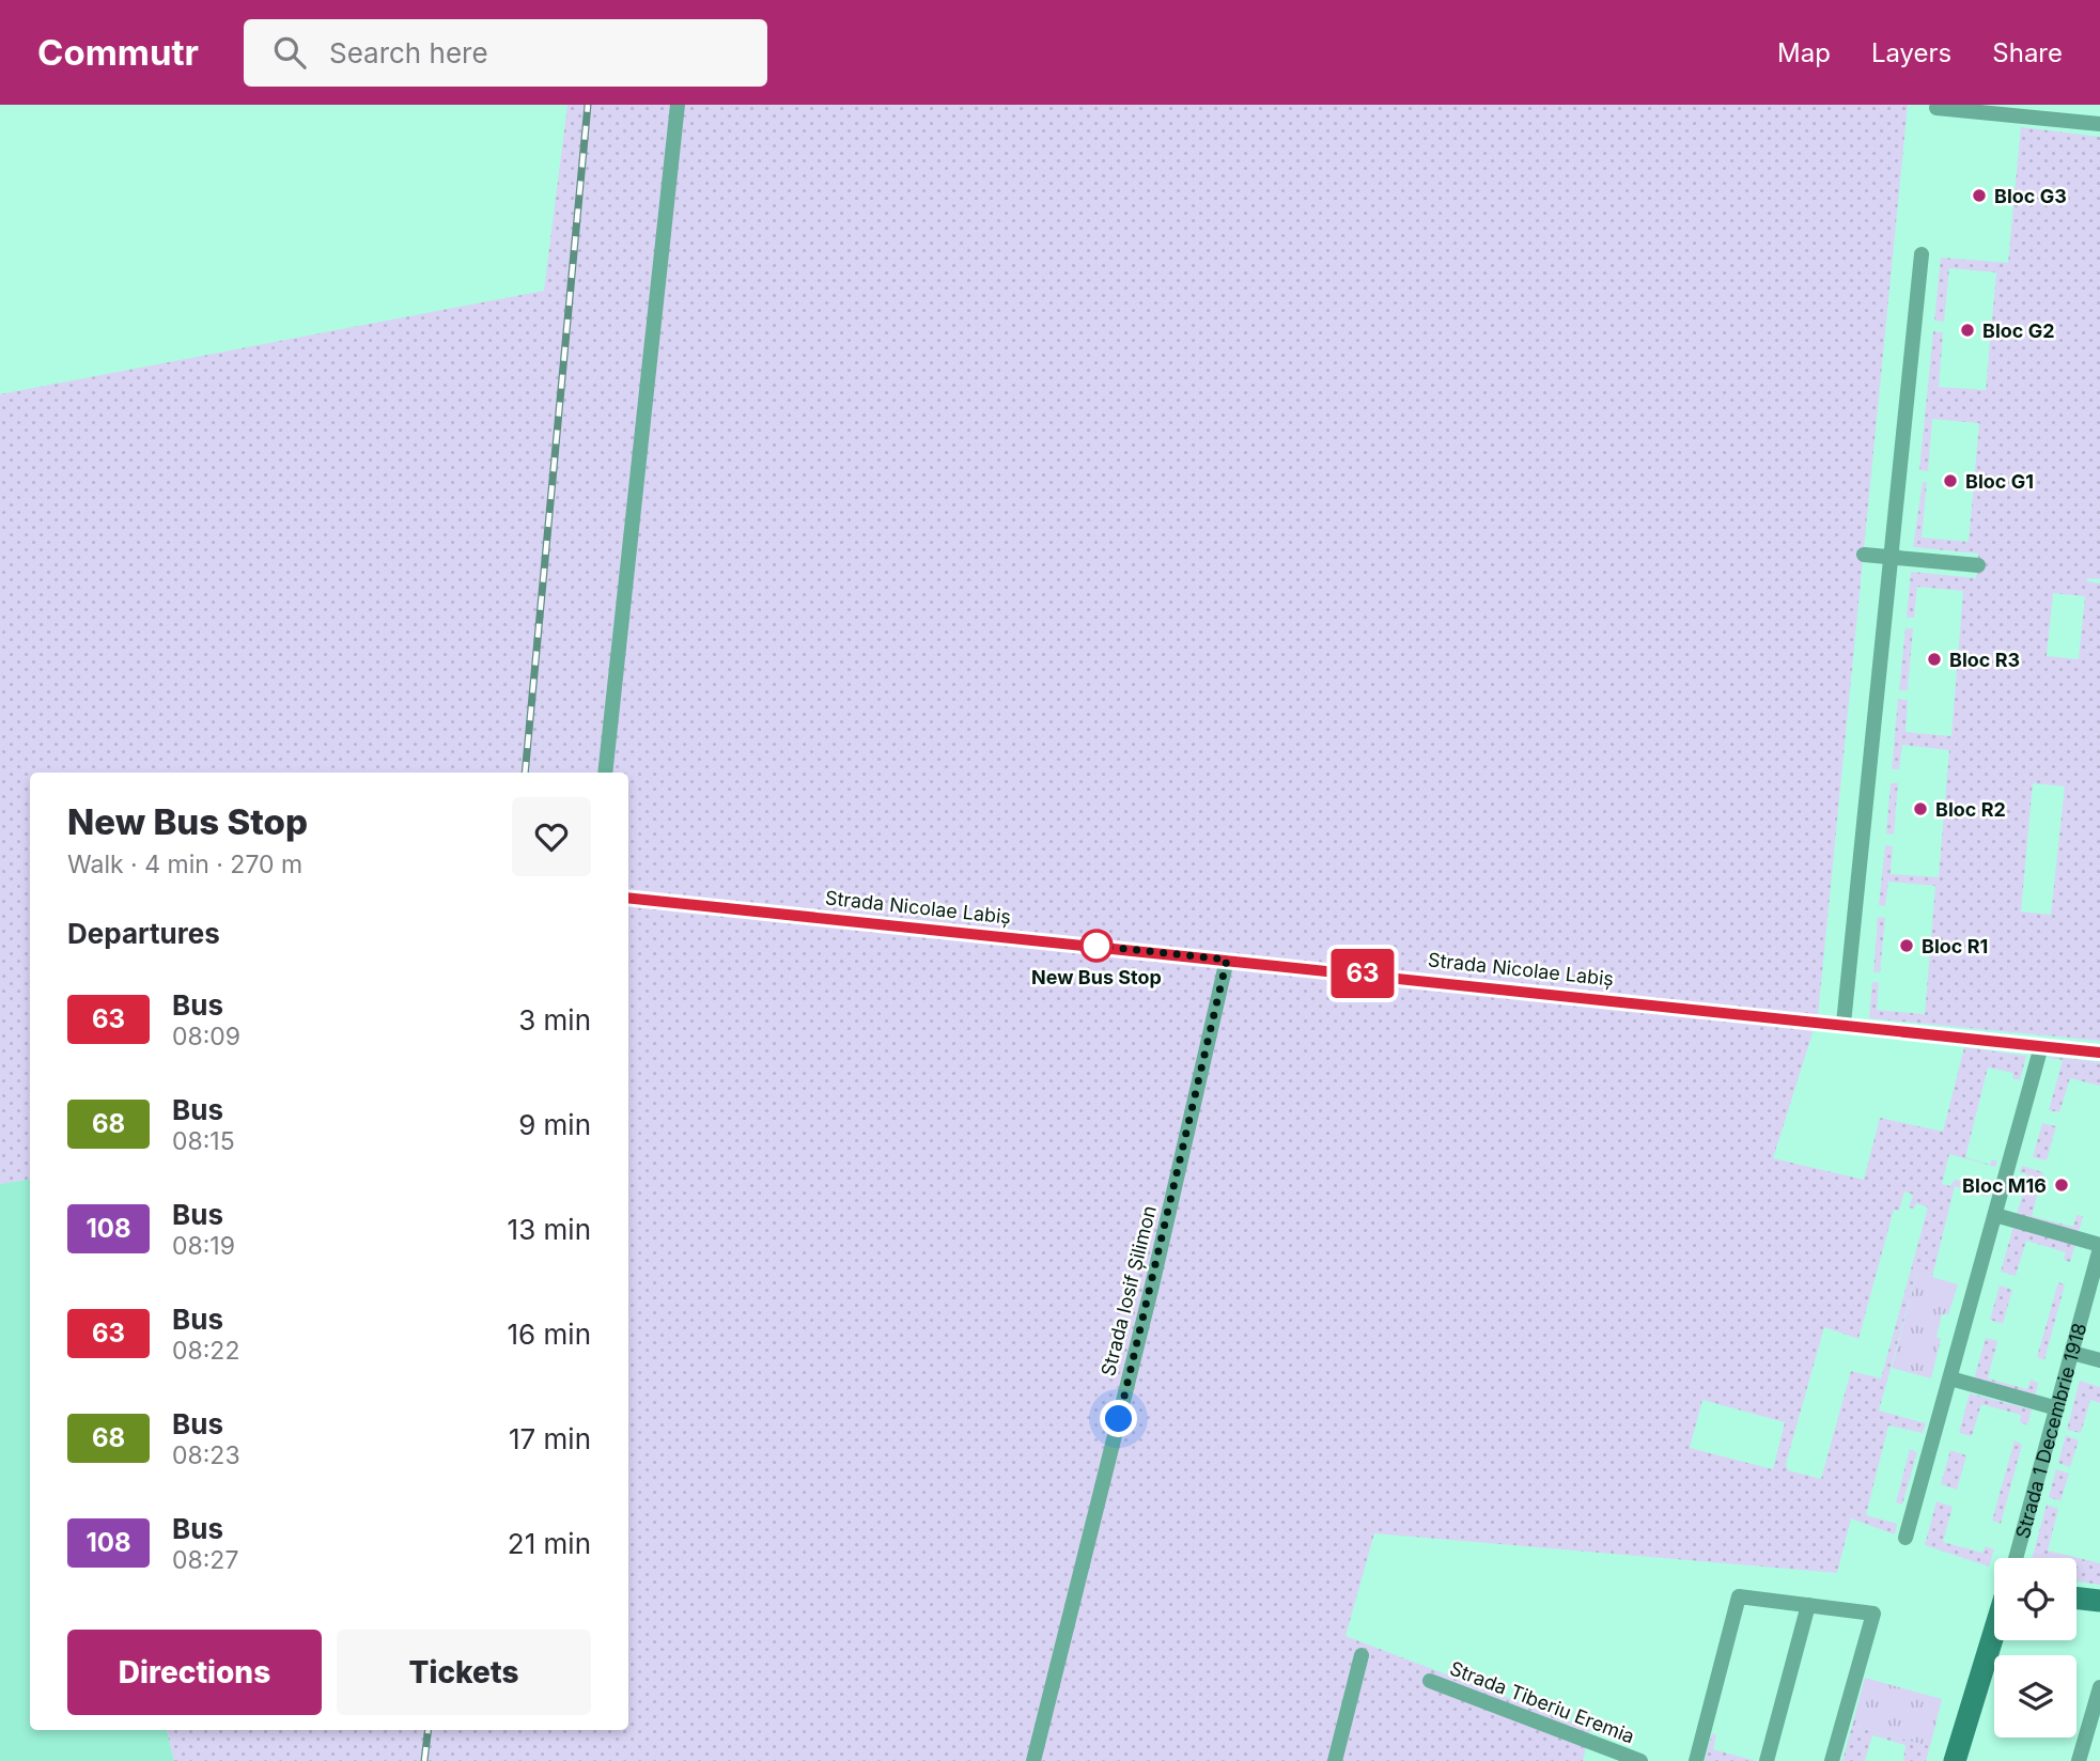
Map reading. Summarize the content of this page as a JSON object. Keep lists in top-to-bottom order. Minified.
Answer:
{"streets":{"street":["Strada Nicolae Labiș","Strada Iosif Șilimon","Strada 1 Decembrie 1918","Strada Tiberiu Eremia"]},"crossings":[["Strada Nicolae Labiș","Strada Iosif Șilimon"]],"places":["Bloc G3","Bloc G2","Bloc G1","Bloc R3","Bloc R2","New Bus Stop","Bloc R1","Bloc M16"],"lines":["bus line 63"],"page":{"header":"Commutr","search":"Search here","nav":["Map","Layers","Share"],"on_map":"63","heading":[["New Bus Stop","Walk · 4 min · 270 m"],"Departures"],"list":[{"mark":"63","name":"Bus","note":"08:09","value":"3 min"},{"mark":"68","name":"Bus","note":"08:15","value":"9 min"},{"mark":"108","name":"Bus","note":"08:19","value":"13 min"},{"mark":"63","name":"Bus","note":"08:22","value":"16 min"},{"mark":"68","name":"Bus","note":"08:23","value":"17 min"},{"mark":"108","name":"Bus","note":"08:27","value":"21 min"}],"buttons":["Directions","Tickets"]}}
